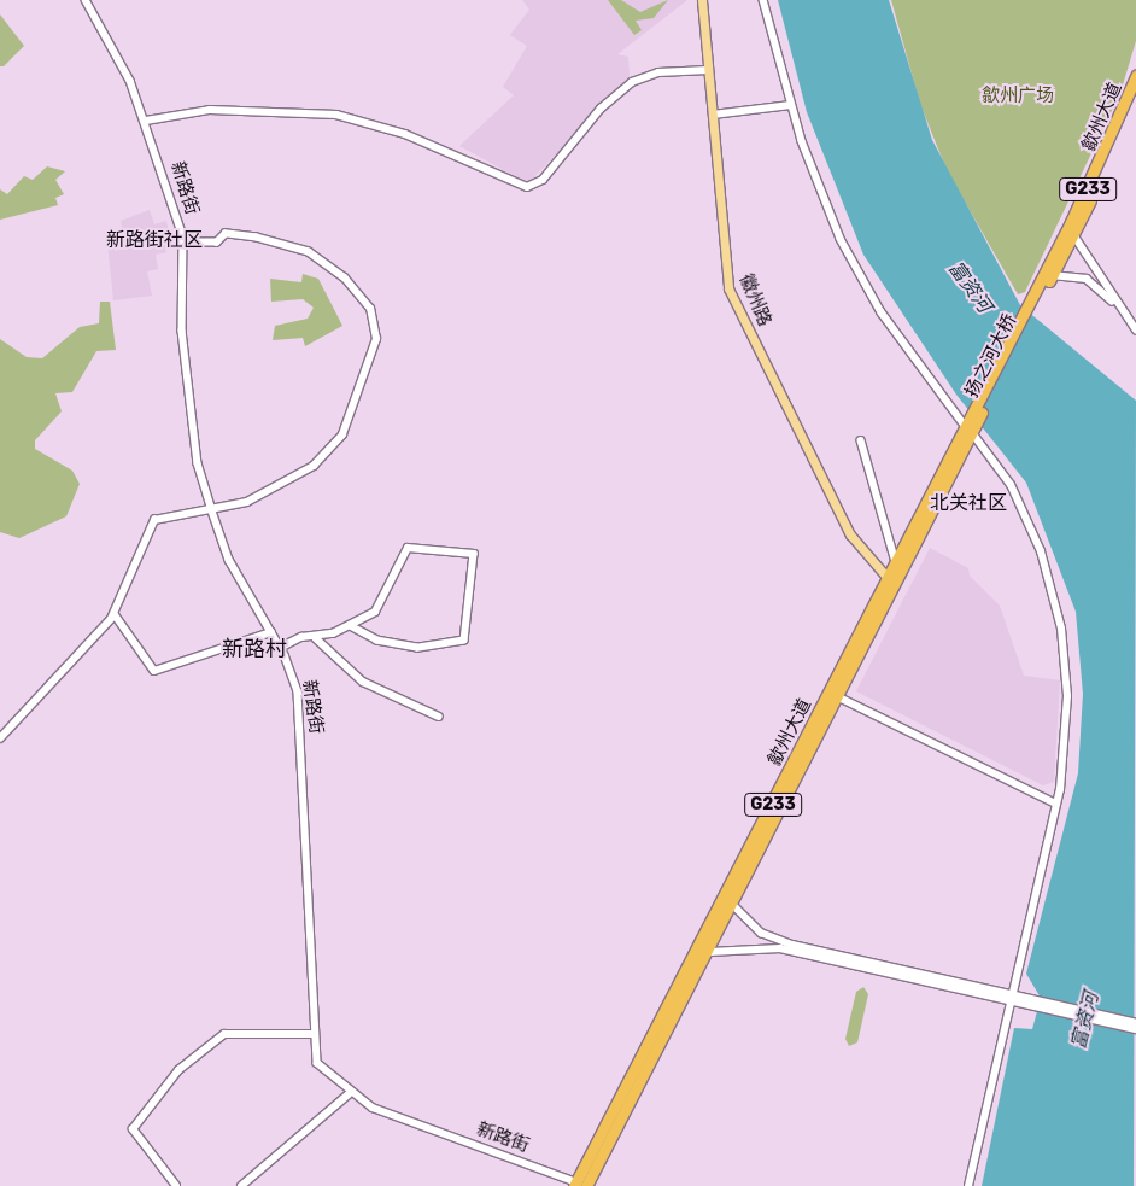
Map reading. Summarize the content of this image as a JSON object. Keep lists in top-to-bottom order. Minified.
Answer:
{"streets":{"highway":["歙州大道","G233","扬之河大桥"],"main road":["徽州路"],"street":["新路街"]},"crossings":[["歙州大道","新路街"],["歙州大道","徽州路"],["歙州大道","扬之河大桥"]],"districts":["新路街社区","北关社区","新路村"],"water":["富资河"],"parks":["歙州广场"]}
